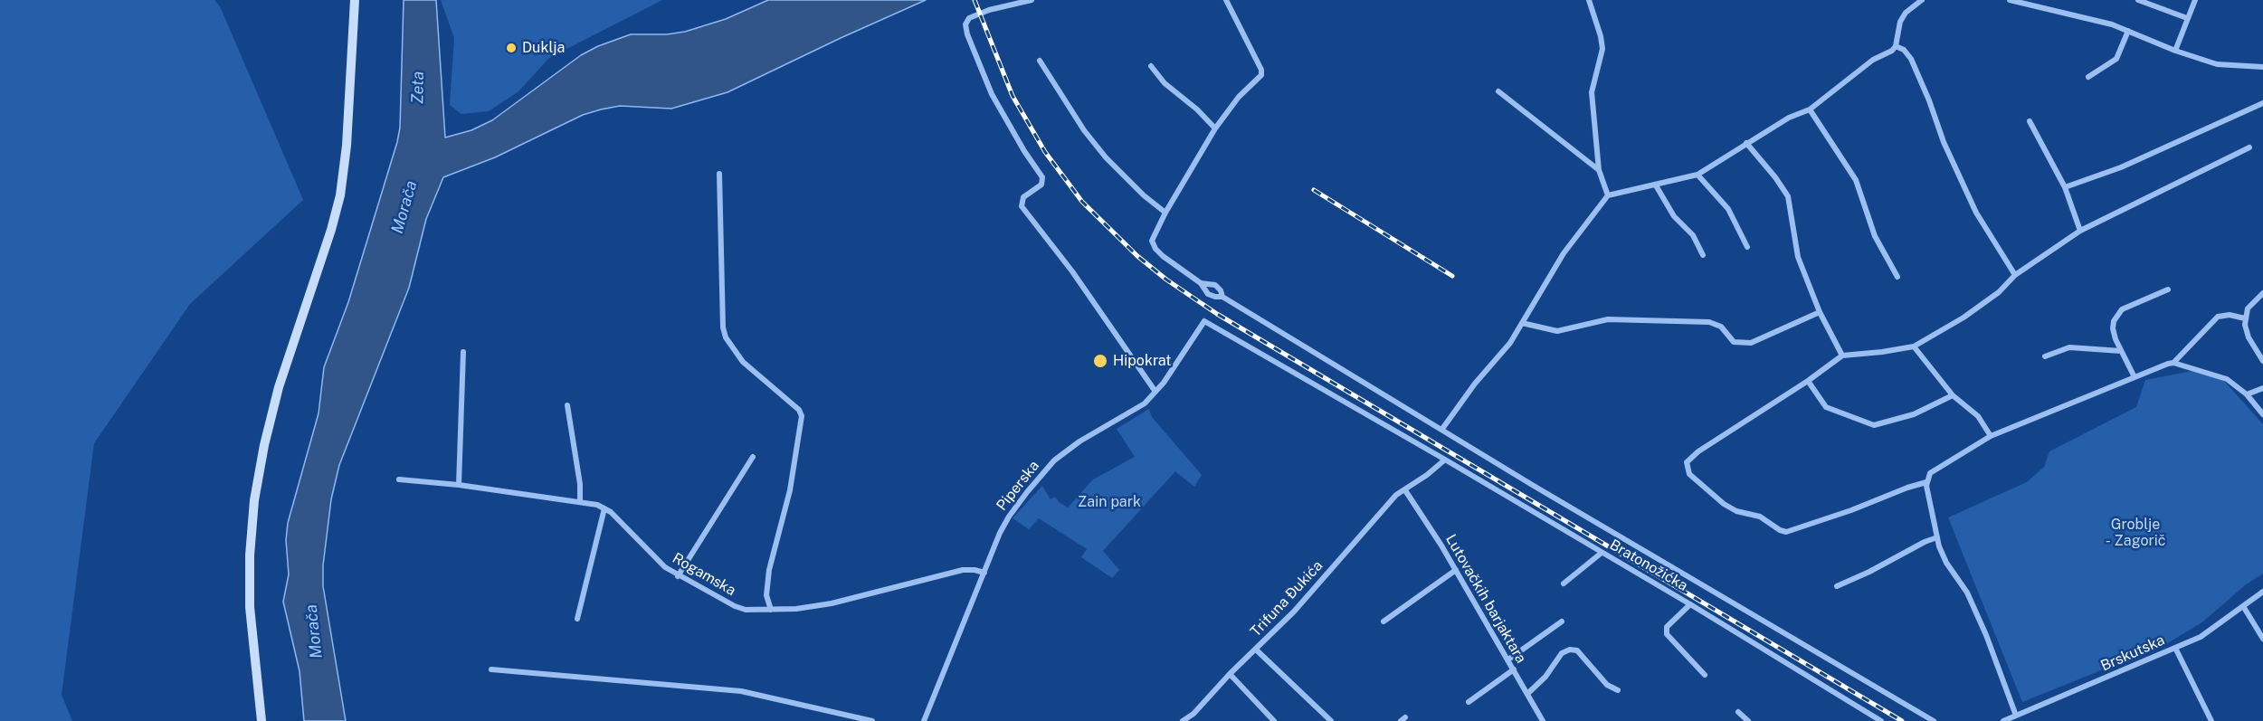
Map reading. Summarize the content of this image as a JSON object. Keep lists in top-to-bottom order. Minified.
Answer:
{"streets":{"street":["Piperska","Bratonožićka","Rogamska","Trifuna Đukića","Lutovačkih barjaktara","Brskutska"]},"crossings":[["Piperska","Bratonožićka"],["Piperska","Rogamska"],["Trifuna Đukića","Lutovačkih barjaktara"]],"water":["Zeta","Morača"],"parks":["Zain park","Groblje - Zagorič"],"places":["Duklja","Hipokrat"]}
